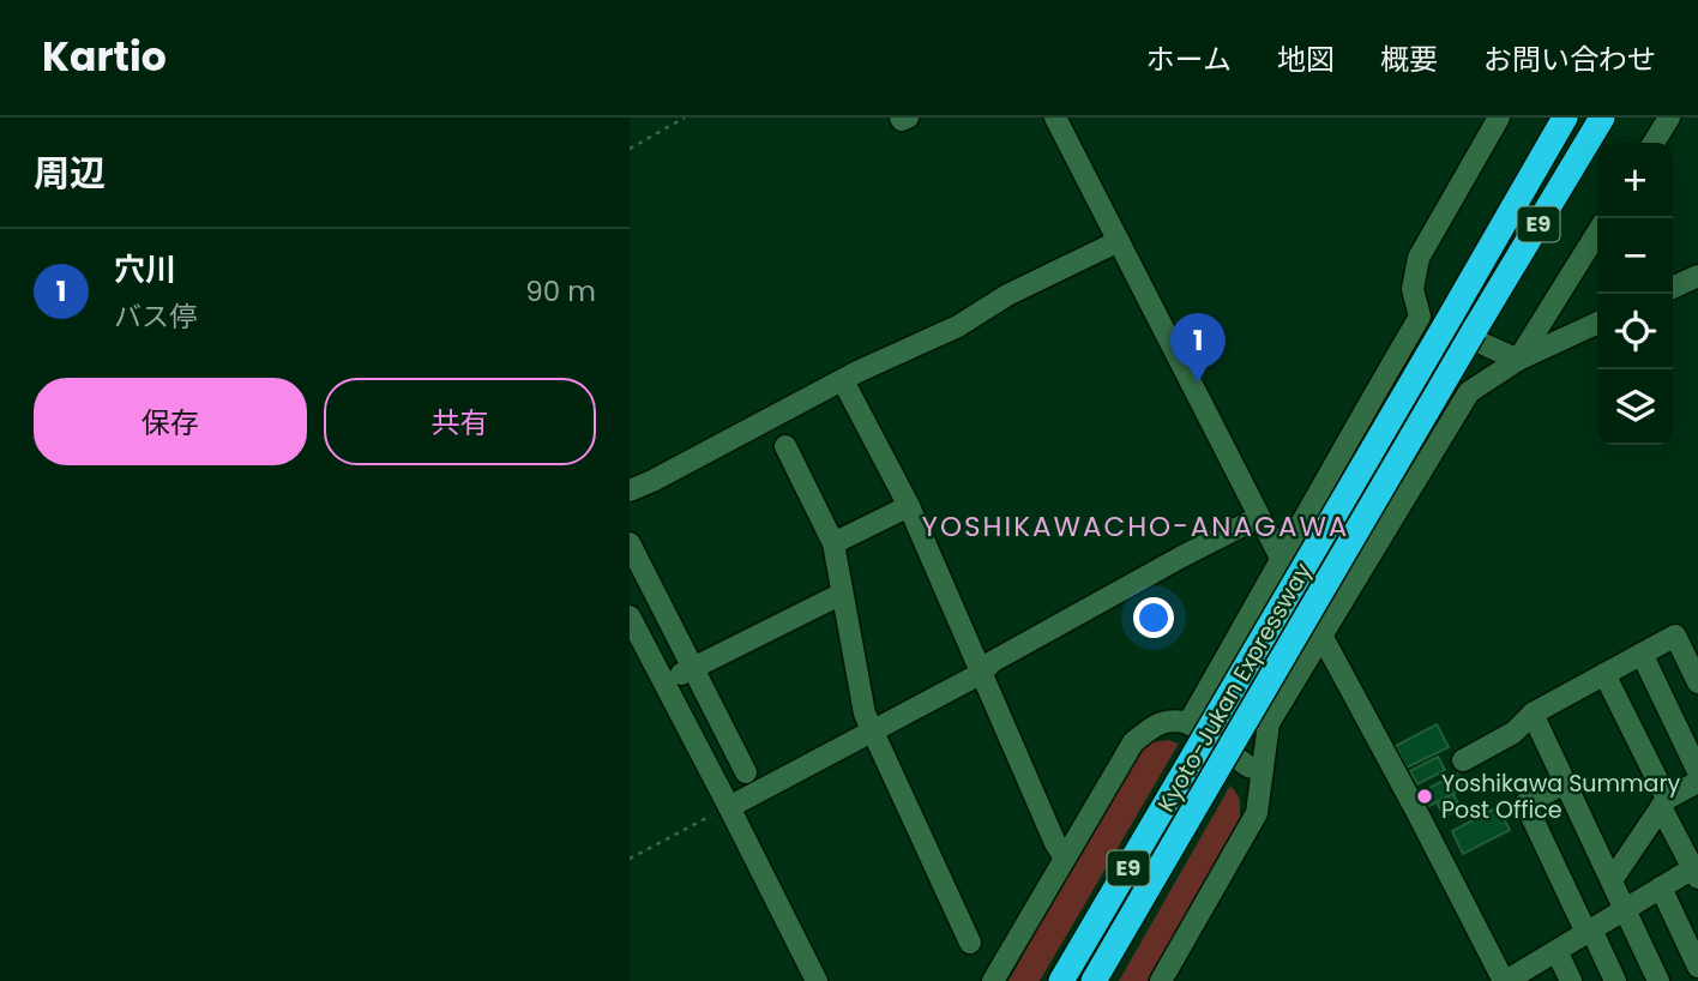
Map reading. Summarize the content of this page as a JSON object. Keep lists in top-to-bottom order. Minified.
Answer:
{"streets":{"highway":["E9","Kyoto-Jukan Expressway"]},"districts":["YOSHIKAWACHO-ANAGAWA"],"places":["Yoshikawa Summary Post Office"],"page":{"header":"Kartio","nav":["ホーム","地図","概要","お問い合わせ"],"heading":"周辺","map_buttons":["+","−"],"list":[{"mark":"1","name":"穴川","note":"バス停","value":"90 m"}],"pins":"1","buttons":["保存","共有"]}}
